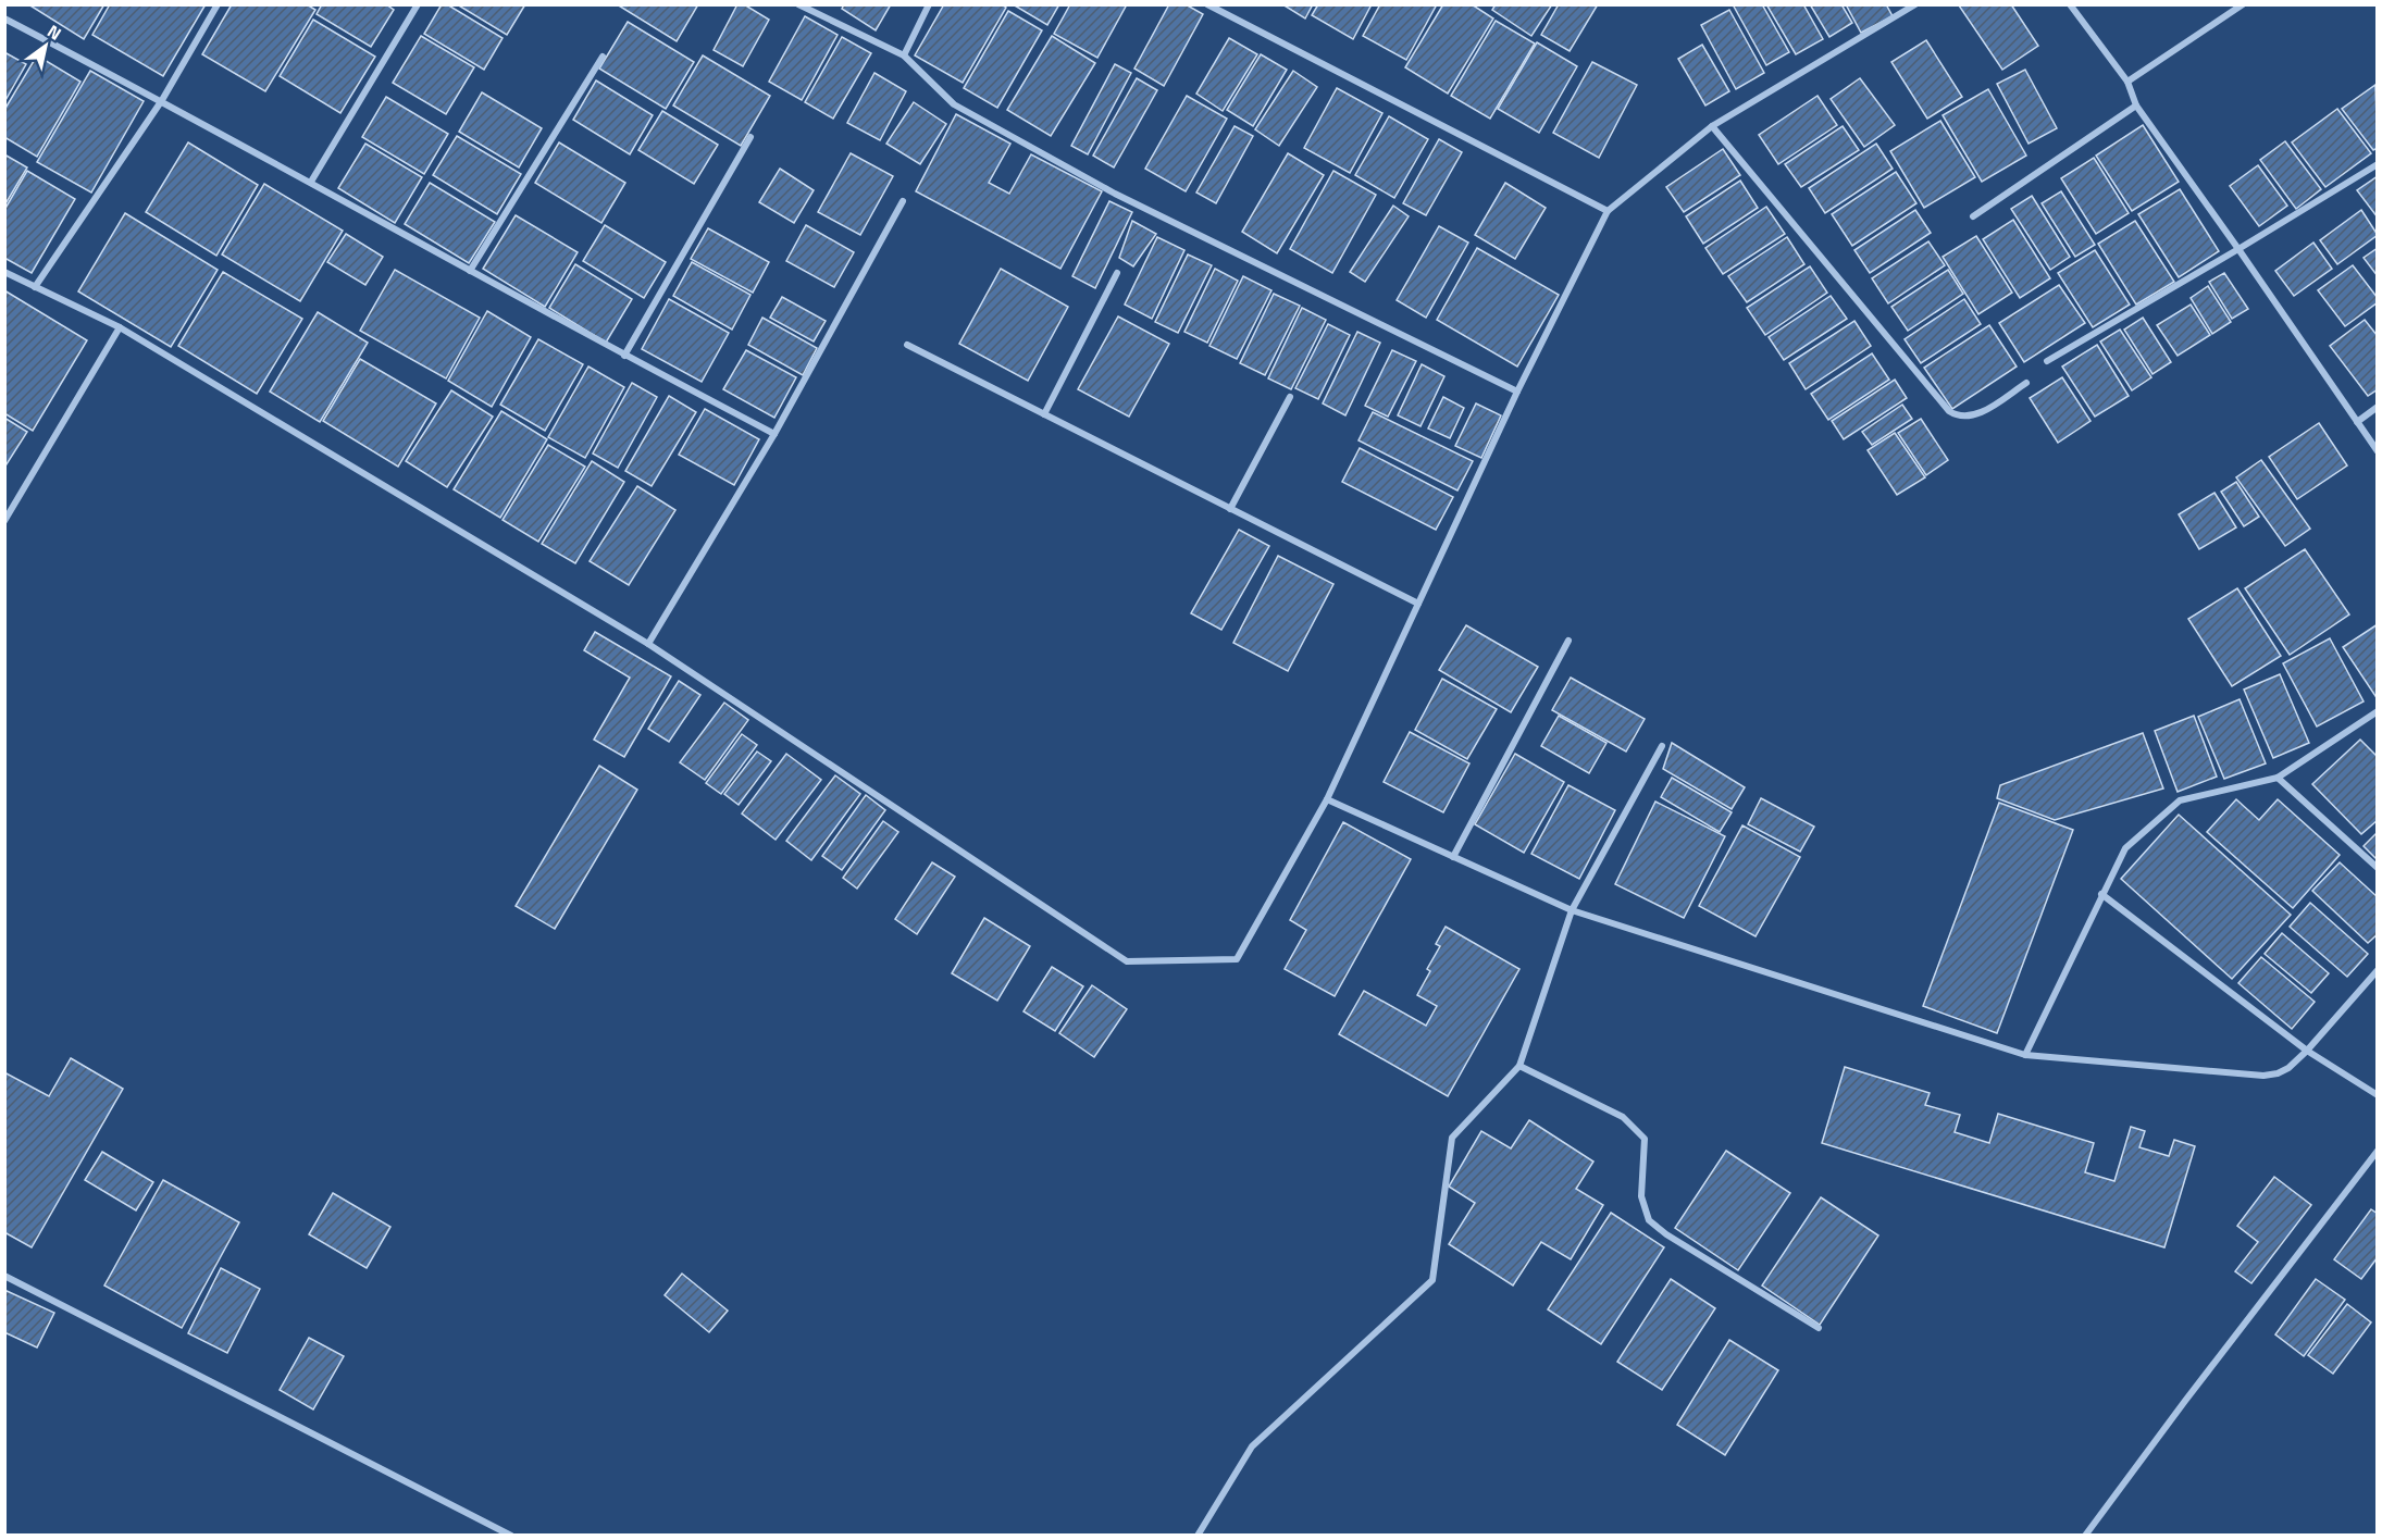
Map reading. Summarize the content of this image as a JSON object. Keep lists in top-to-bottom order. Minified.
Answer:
{"north":"top right"}
